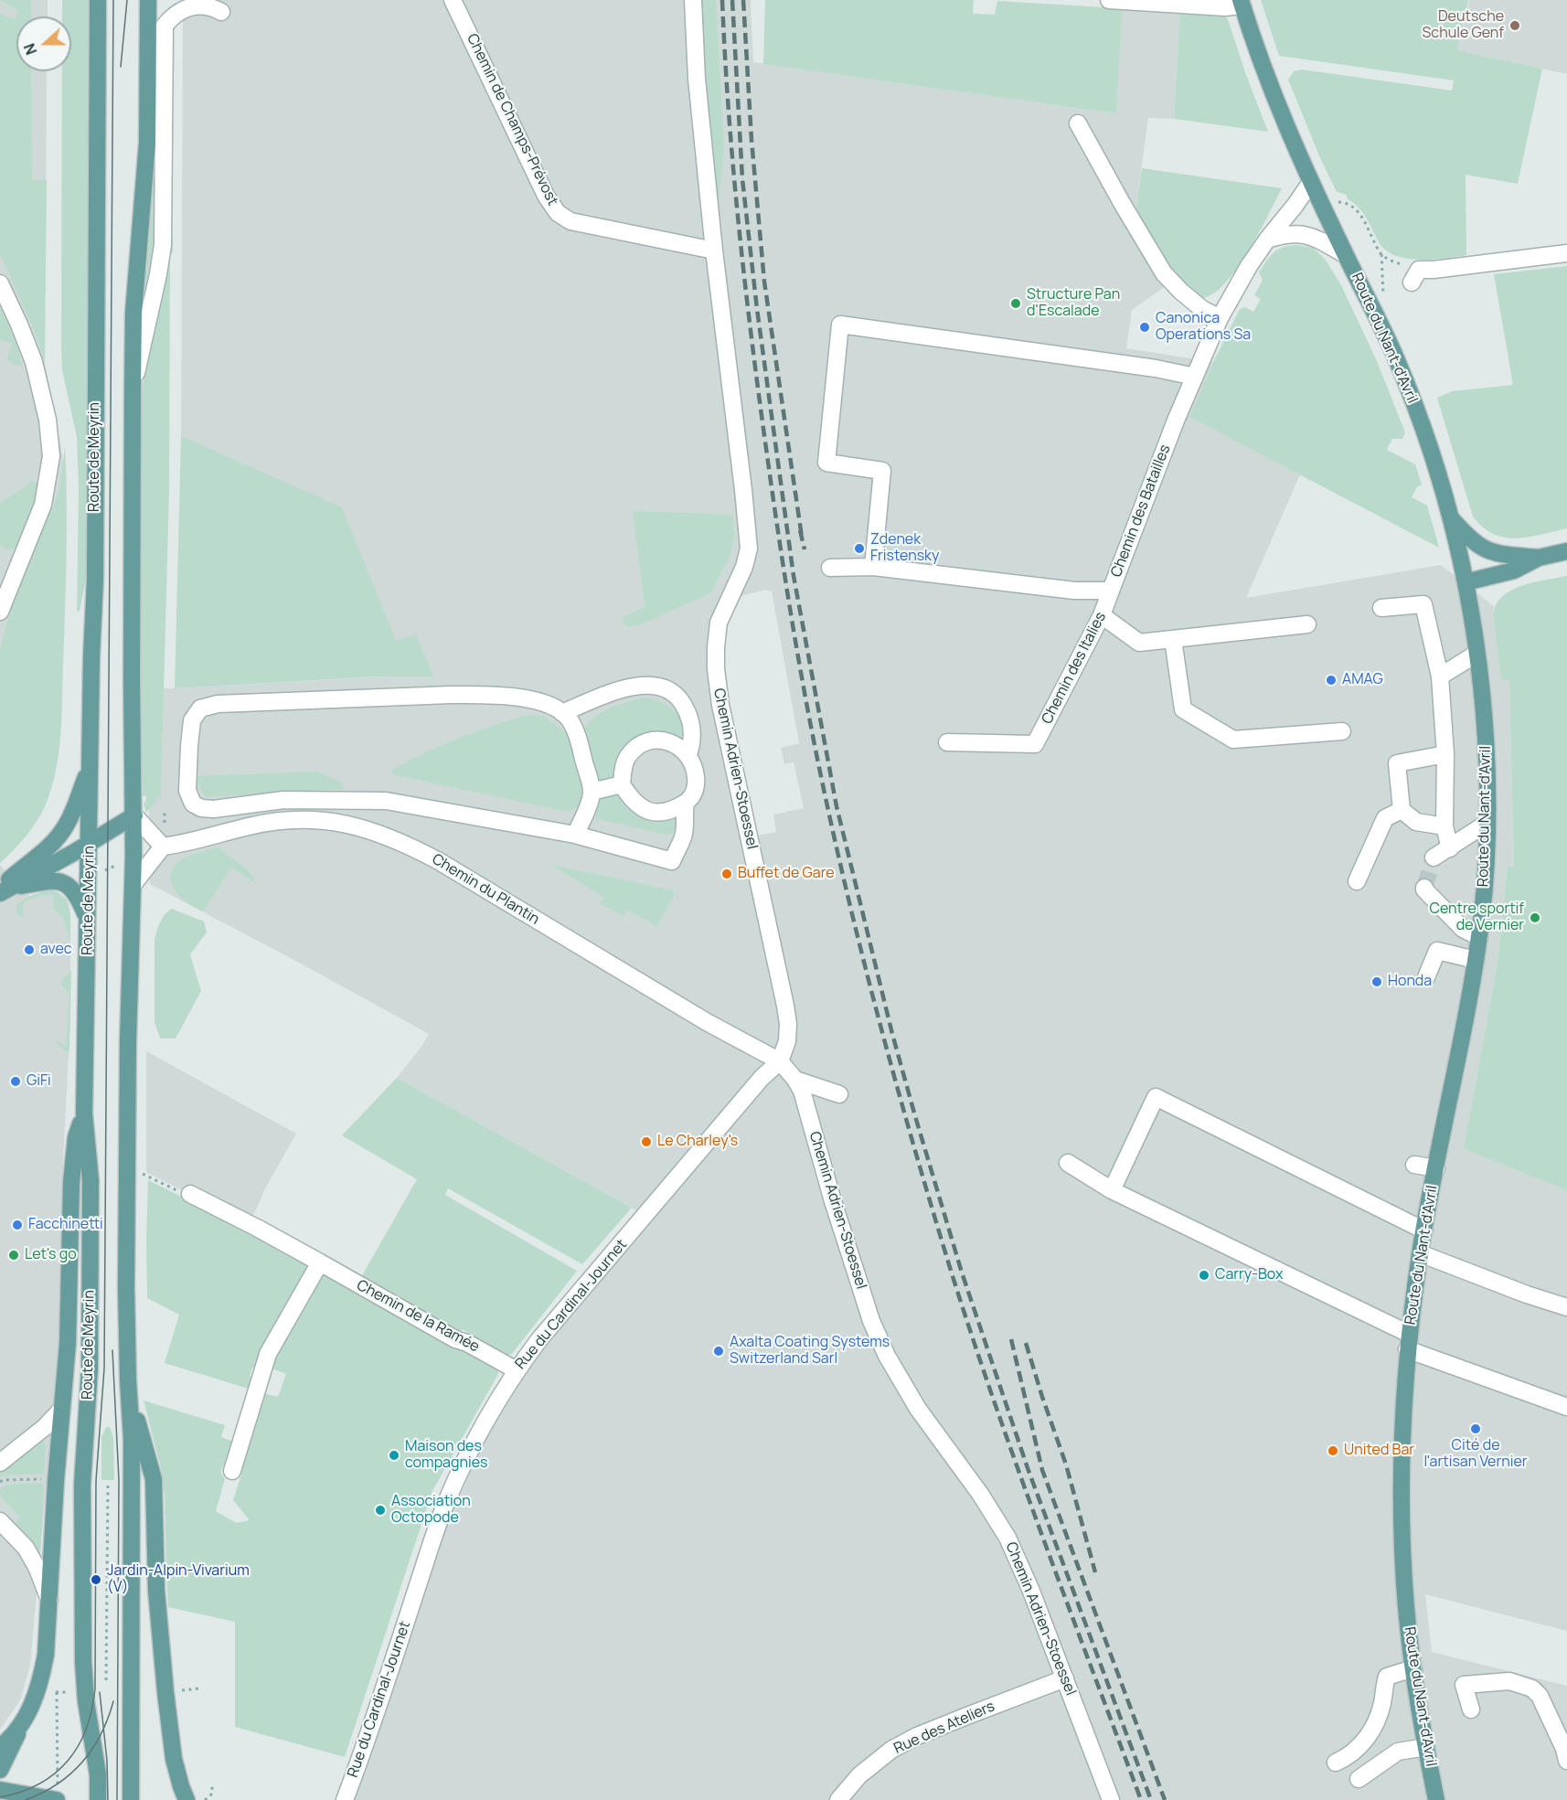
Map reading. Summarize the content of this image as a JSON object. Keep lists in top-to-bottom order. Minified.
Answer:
{"streets":{"main road":["Route du Nant-d'Avril","Route de Meyrin"],"street":["Chemin de Champs-Prévost","Chemin des Batailles","Chemin des Italies","Chemin Adrien-Stoessel","Chemin du Plantin","Rue du Cardinal-Journet","Chemin de la Ramée","Rue des Ateliers"]},"crossings":[["Chemin de Champs-Prévost","Chemin Adrien-Stoessel"],["Route du Nant-d'Avril","Chemin des Batailles"],["Chemin des Batailles","Chemin des Italies"],["Chemin Adrien-Stoessel","Chemin du Plantin"],["Chemin Adrien-Stoessel","Rue du Cardinal-Journet"],["Chemin Adrien-Stoessel","Rue des Ateliers"],["Chemin du Plantin","Rue du Cardinal-Journet"],["Rue du Cardinal-Journet","Chemin de la Ramée"]],"places":["Deutsche Schule Genf","Structure Pan d'Escalade","Canonica Operations Sa","Zdenek Fristensky","AMAG","Buffet de Gare","Centre sportif de Vernier","avec","Honda","GiFi","Le Charley's","Facchinetti","Let's go","Carry-Box","Axalta Coating Systems Switzerland Sarl","Cité de l'artisan Vernier","United Bar","Maison des compagnies","Association Octopode","Jardin-Alpin-Vivarium (V)"],"north":"left"}
